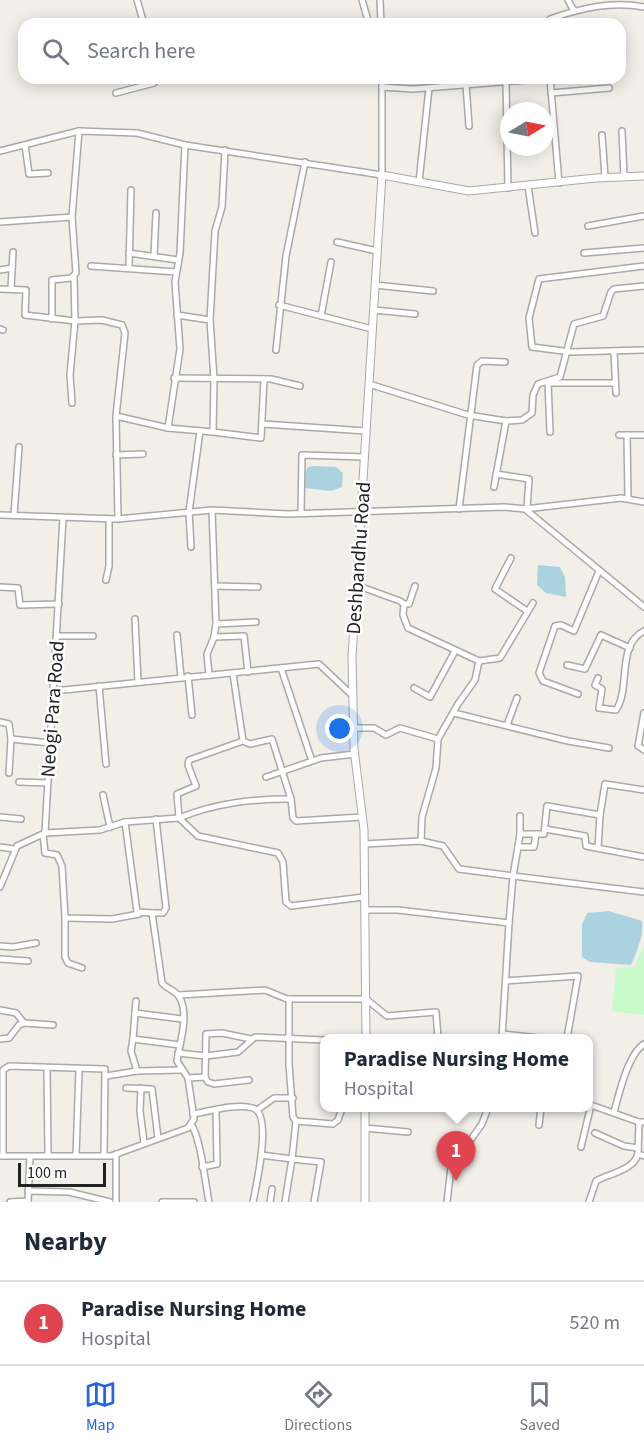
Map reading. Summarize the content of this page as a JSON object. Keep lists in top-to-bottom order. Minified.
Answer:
{"streets":{"street":["Deshbandhu Road","Neogi Para Road"]},"scale_bar":"100 m","north":"right","page":{"search":"Search here","popup":["Paradise Nursing Home","Hospital"],"pins":"1","scale":"100 m","heading":"Nearby","list":[{"mark":"1","name":"Paradise Nursing Home","note":"Hospital","value":"520 m"}],"nav":["Map","Directions","Saved"]}}
